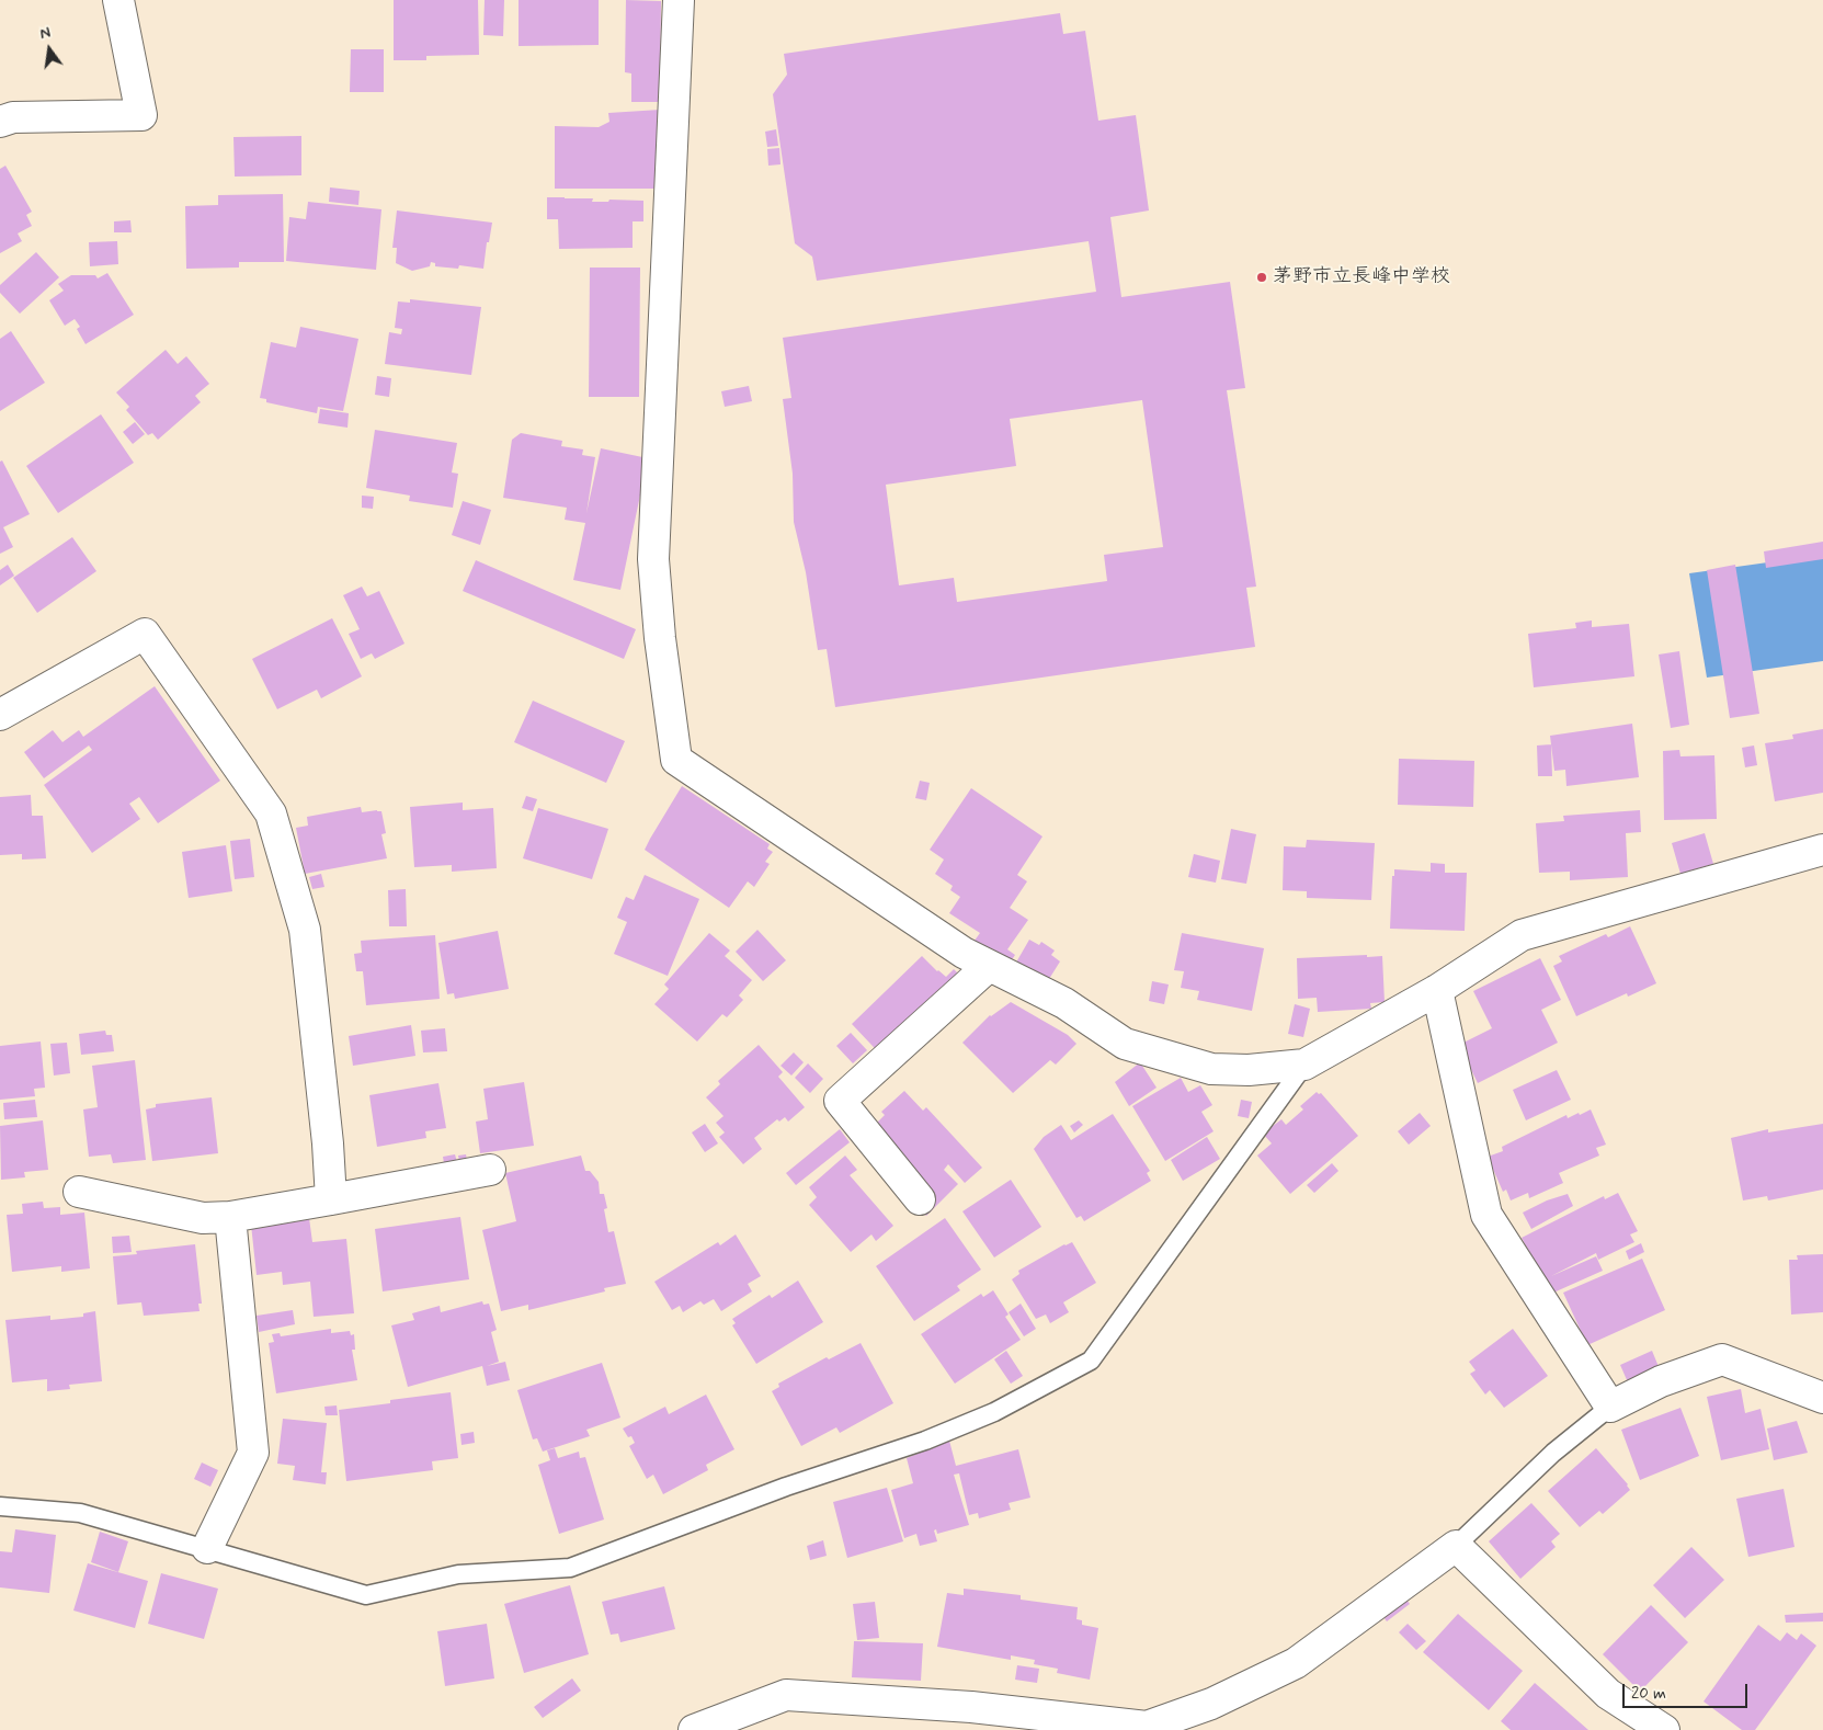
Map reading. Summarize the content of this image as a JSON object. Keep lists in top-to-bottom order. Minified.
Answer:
{"places":["茅野市立長峰中学校"],"scale_bar":"20 m","north":"top"}
